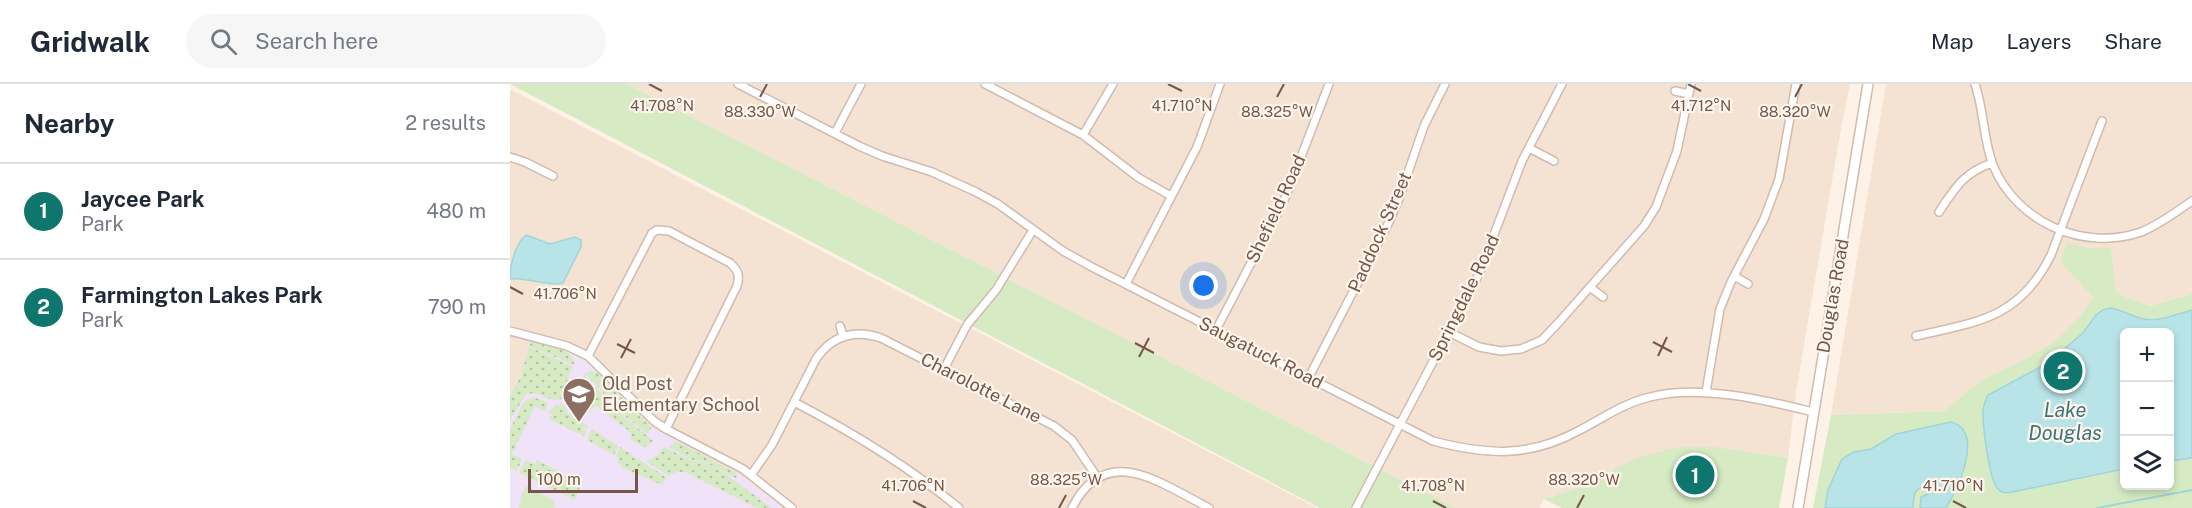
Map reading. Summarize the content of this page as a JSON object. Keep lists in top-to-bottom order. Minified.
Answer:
{"streets":{"street":["Shefield Road","Paddock Street","Douglas Road","Springdale Road","Saugatuck Road","Charolotte Lane"]},"crossings":[["Shefield Road","Saugatuck Road"],["Paddock Street","Saugatuck Road"],["Douglas Road","Saugatuck Road"],["Springdale Road","Saugatuck Road"]],"water":["Lake Douglas"],"places":{"school or university":["Old Post Elementary School"]},"scale_bar":"100 m","page":{"header":"Gridwalk","search":"Search here","nav":["Map","Layers","Share"],"heading":["Nearby","2 results"],"list":[{"mark":"1","name":"Jaycee Park","note":"Park","value":"480 m"},{"mark":"2","name":"Farmington Lakes Park","note":"Park","value":"790 m"}],"map_buttons":["+","−"],"pins":["2","1"],"scale":"100 m"},"coordinates":["41.710°N","41.712°N","41.708°N","88.330°W","88.325°W","88.320°W","41.706°N"]}
